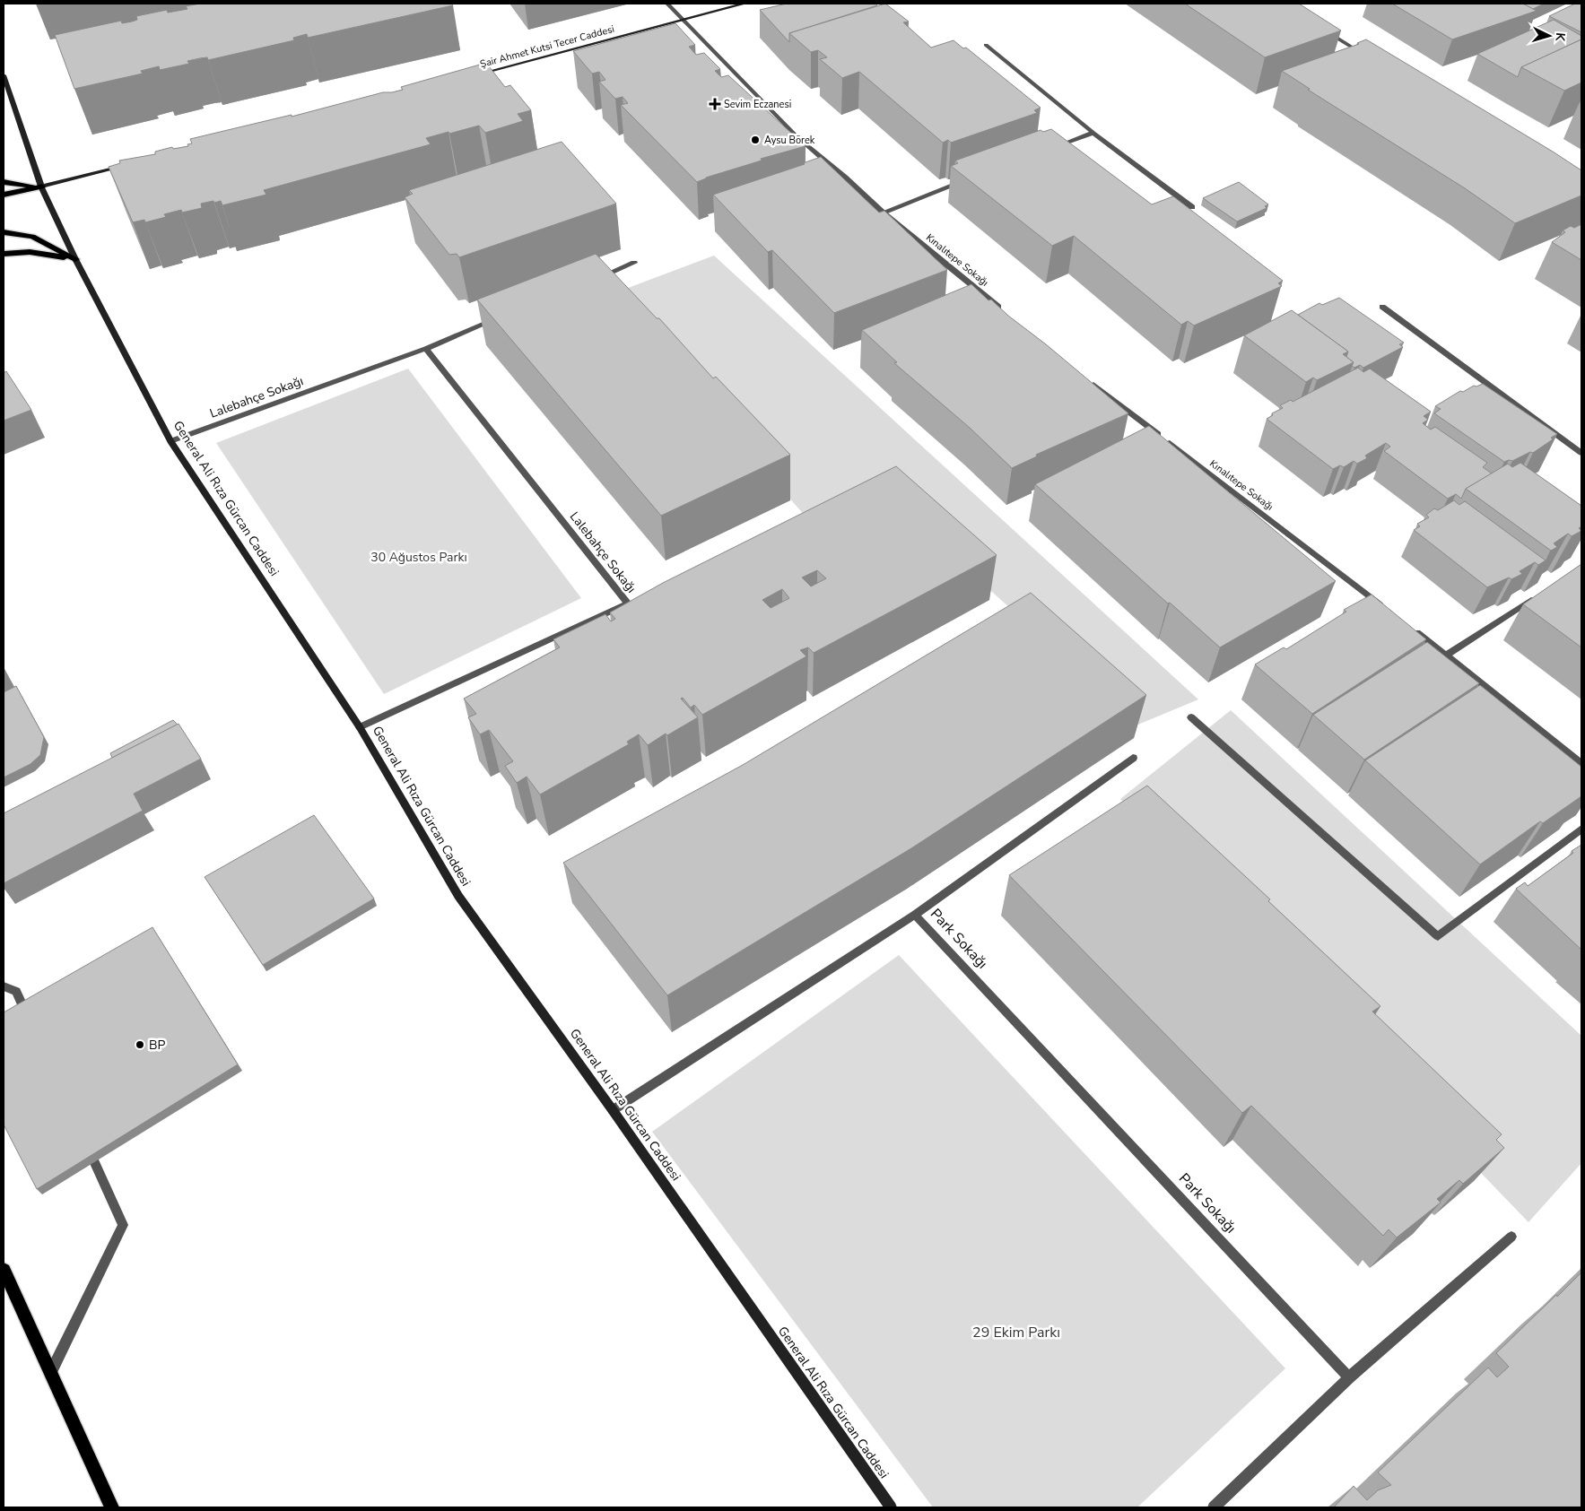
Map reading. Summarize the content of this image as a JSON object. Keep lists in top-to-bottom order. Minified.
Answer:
{"streets":{"main road":["Şair Ahmet Kutsi Tecer Caddesi","General Ali Rıza Gürcan Caddesi"],"street":["Kınalıtepe Sokağı","Lalebahçe Sokağı","Park Sokağı"]},"crossings":[["Şair Ahmet Kutsi Tecer Caddesi","Kınalıtepe Sokağı"],["Lalebahçe Sokağı","General Ali Rıza Gürcan Caddesi"],["General Ali Rıza Gürcan Caddesi","Park Sokağı"]],"parks":["30 Ağustos Parkı","29 Ekim Parkı"],"places":{"health":["Sevim Eczanesi"],"other":["Aysu Börek","BP"]},"north":"right"}
